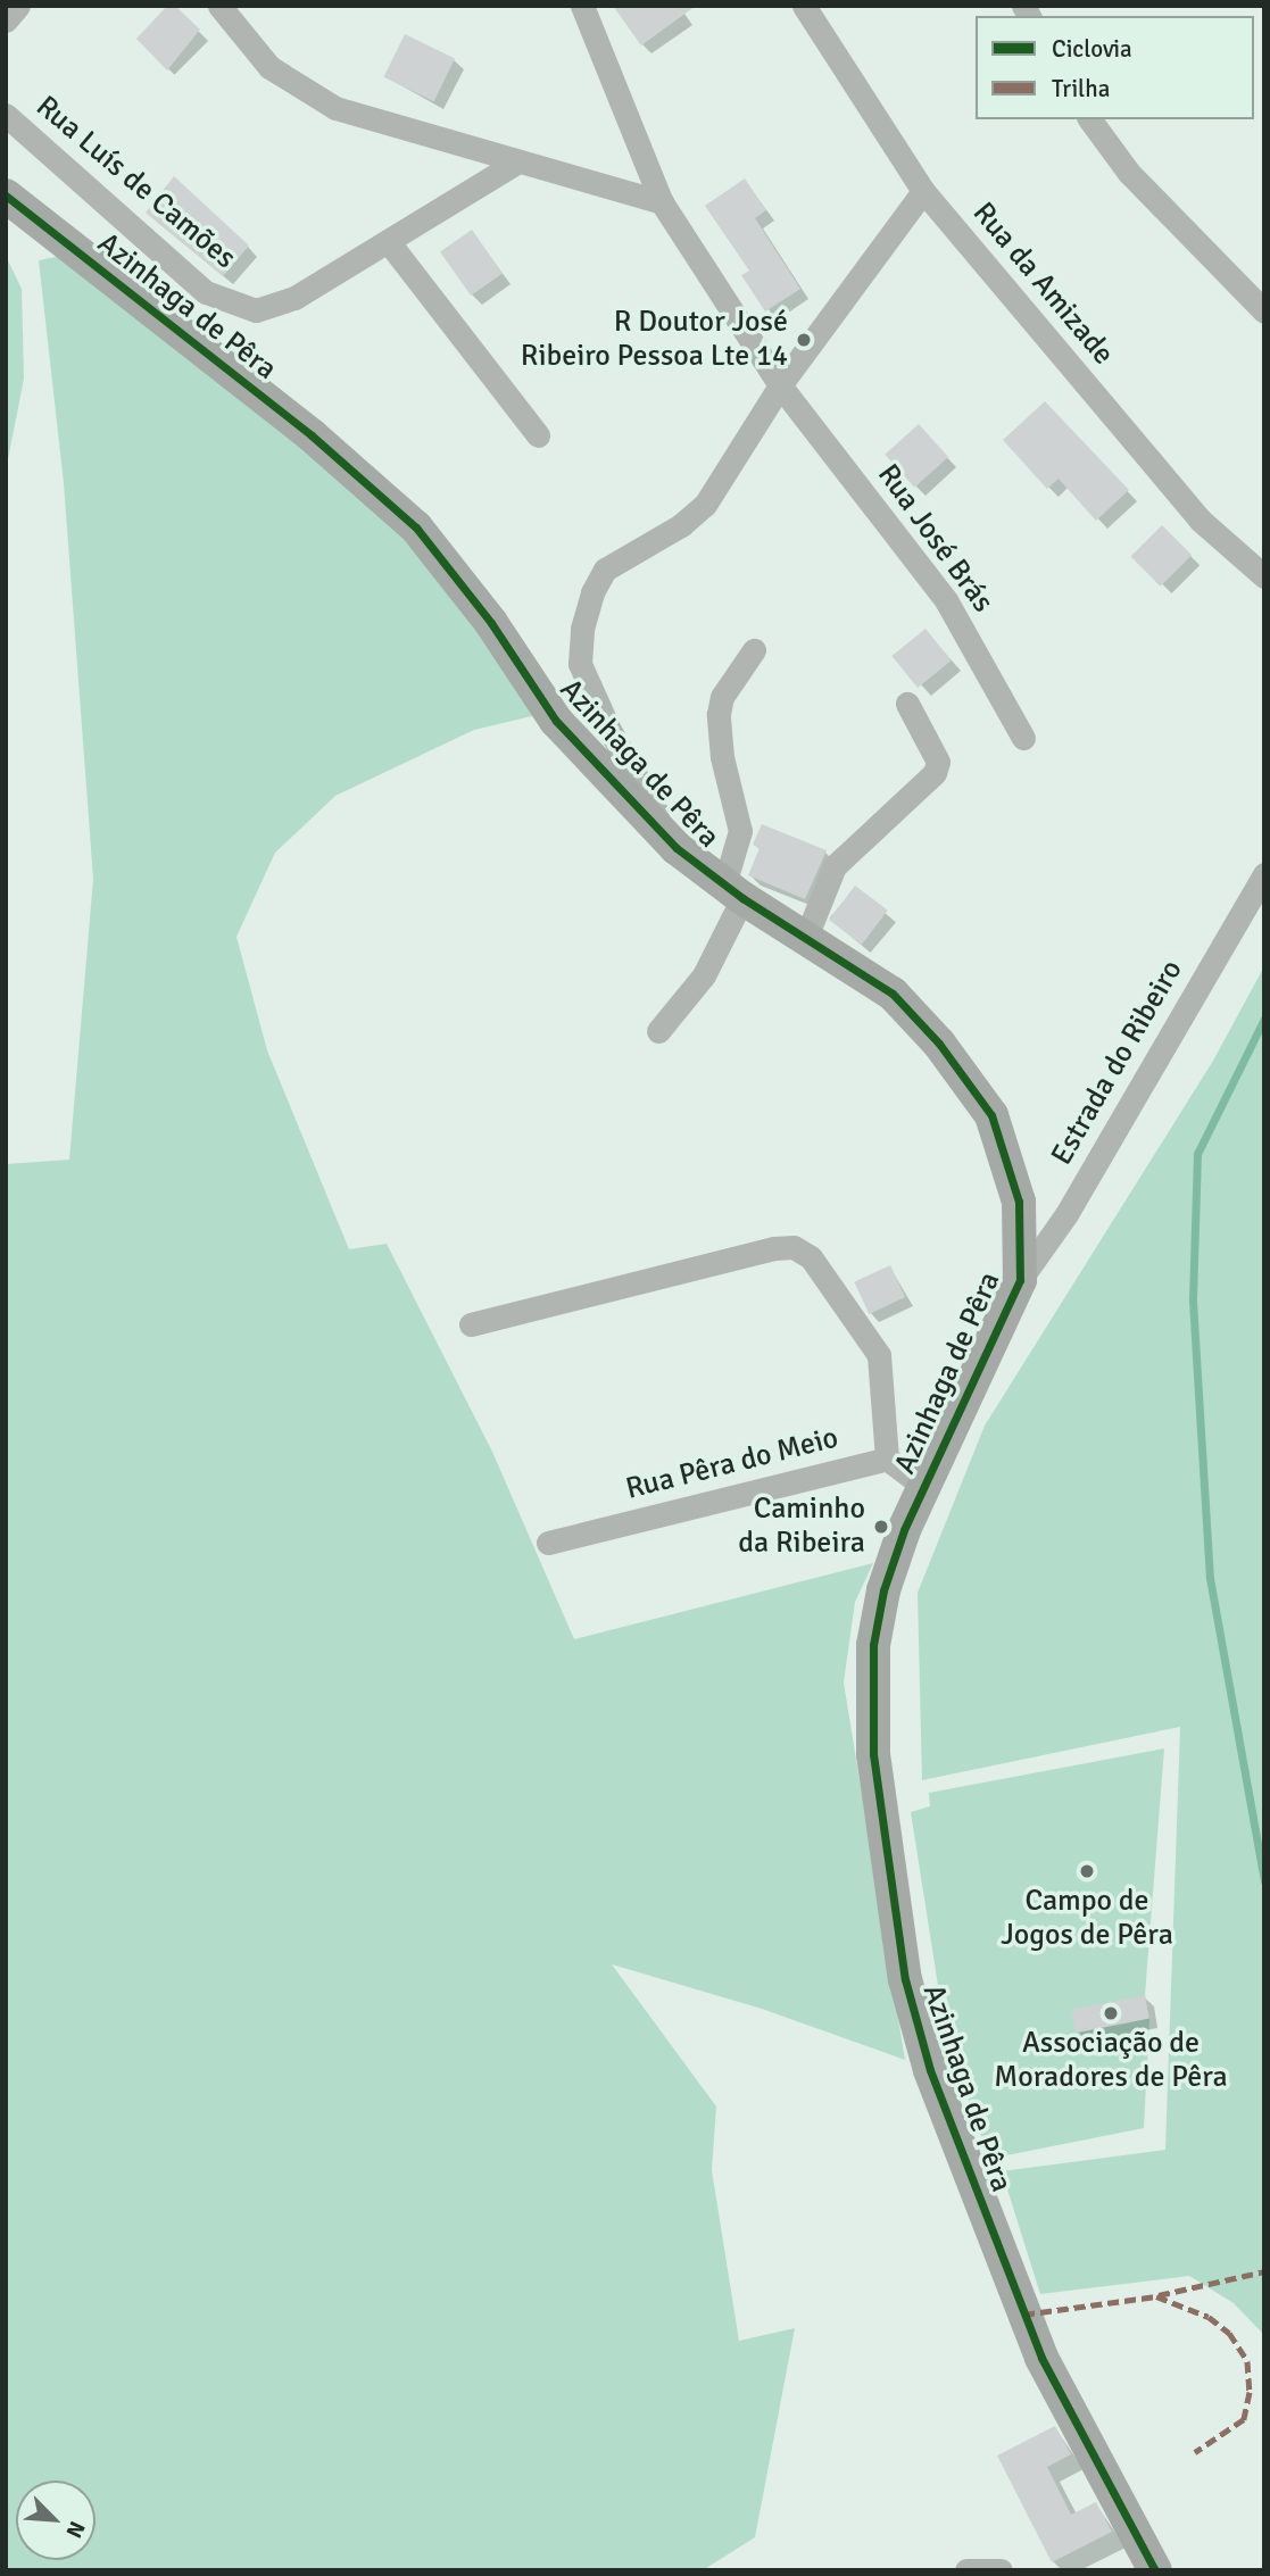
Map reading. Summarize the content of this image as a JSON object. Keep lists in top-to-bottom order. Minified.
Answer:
{"streets":{"street":["Rua Luís de Camões","Rua da Amizade","Azinhaga de Pêra","Rua José Brás","Estrada do Ribeiro","Rua Pêra do Meio"]},"crossings":[["Azinhaga de Pêra","Estrada do Ribeiro"]],"places":["R Doutor José Ribeiro Pessoa Lte 14","Caminho da Ribeira","Campo de Jogos de Pêra","Associação de Moradores de Pêra"],"legend":["Ciclovia","Trilha"],"north":"bottom right"}
